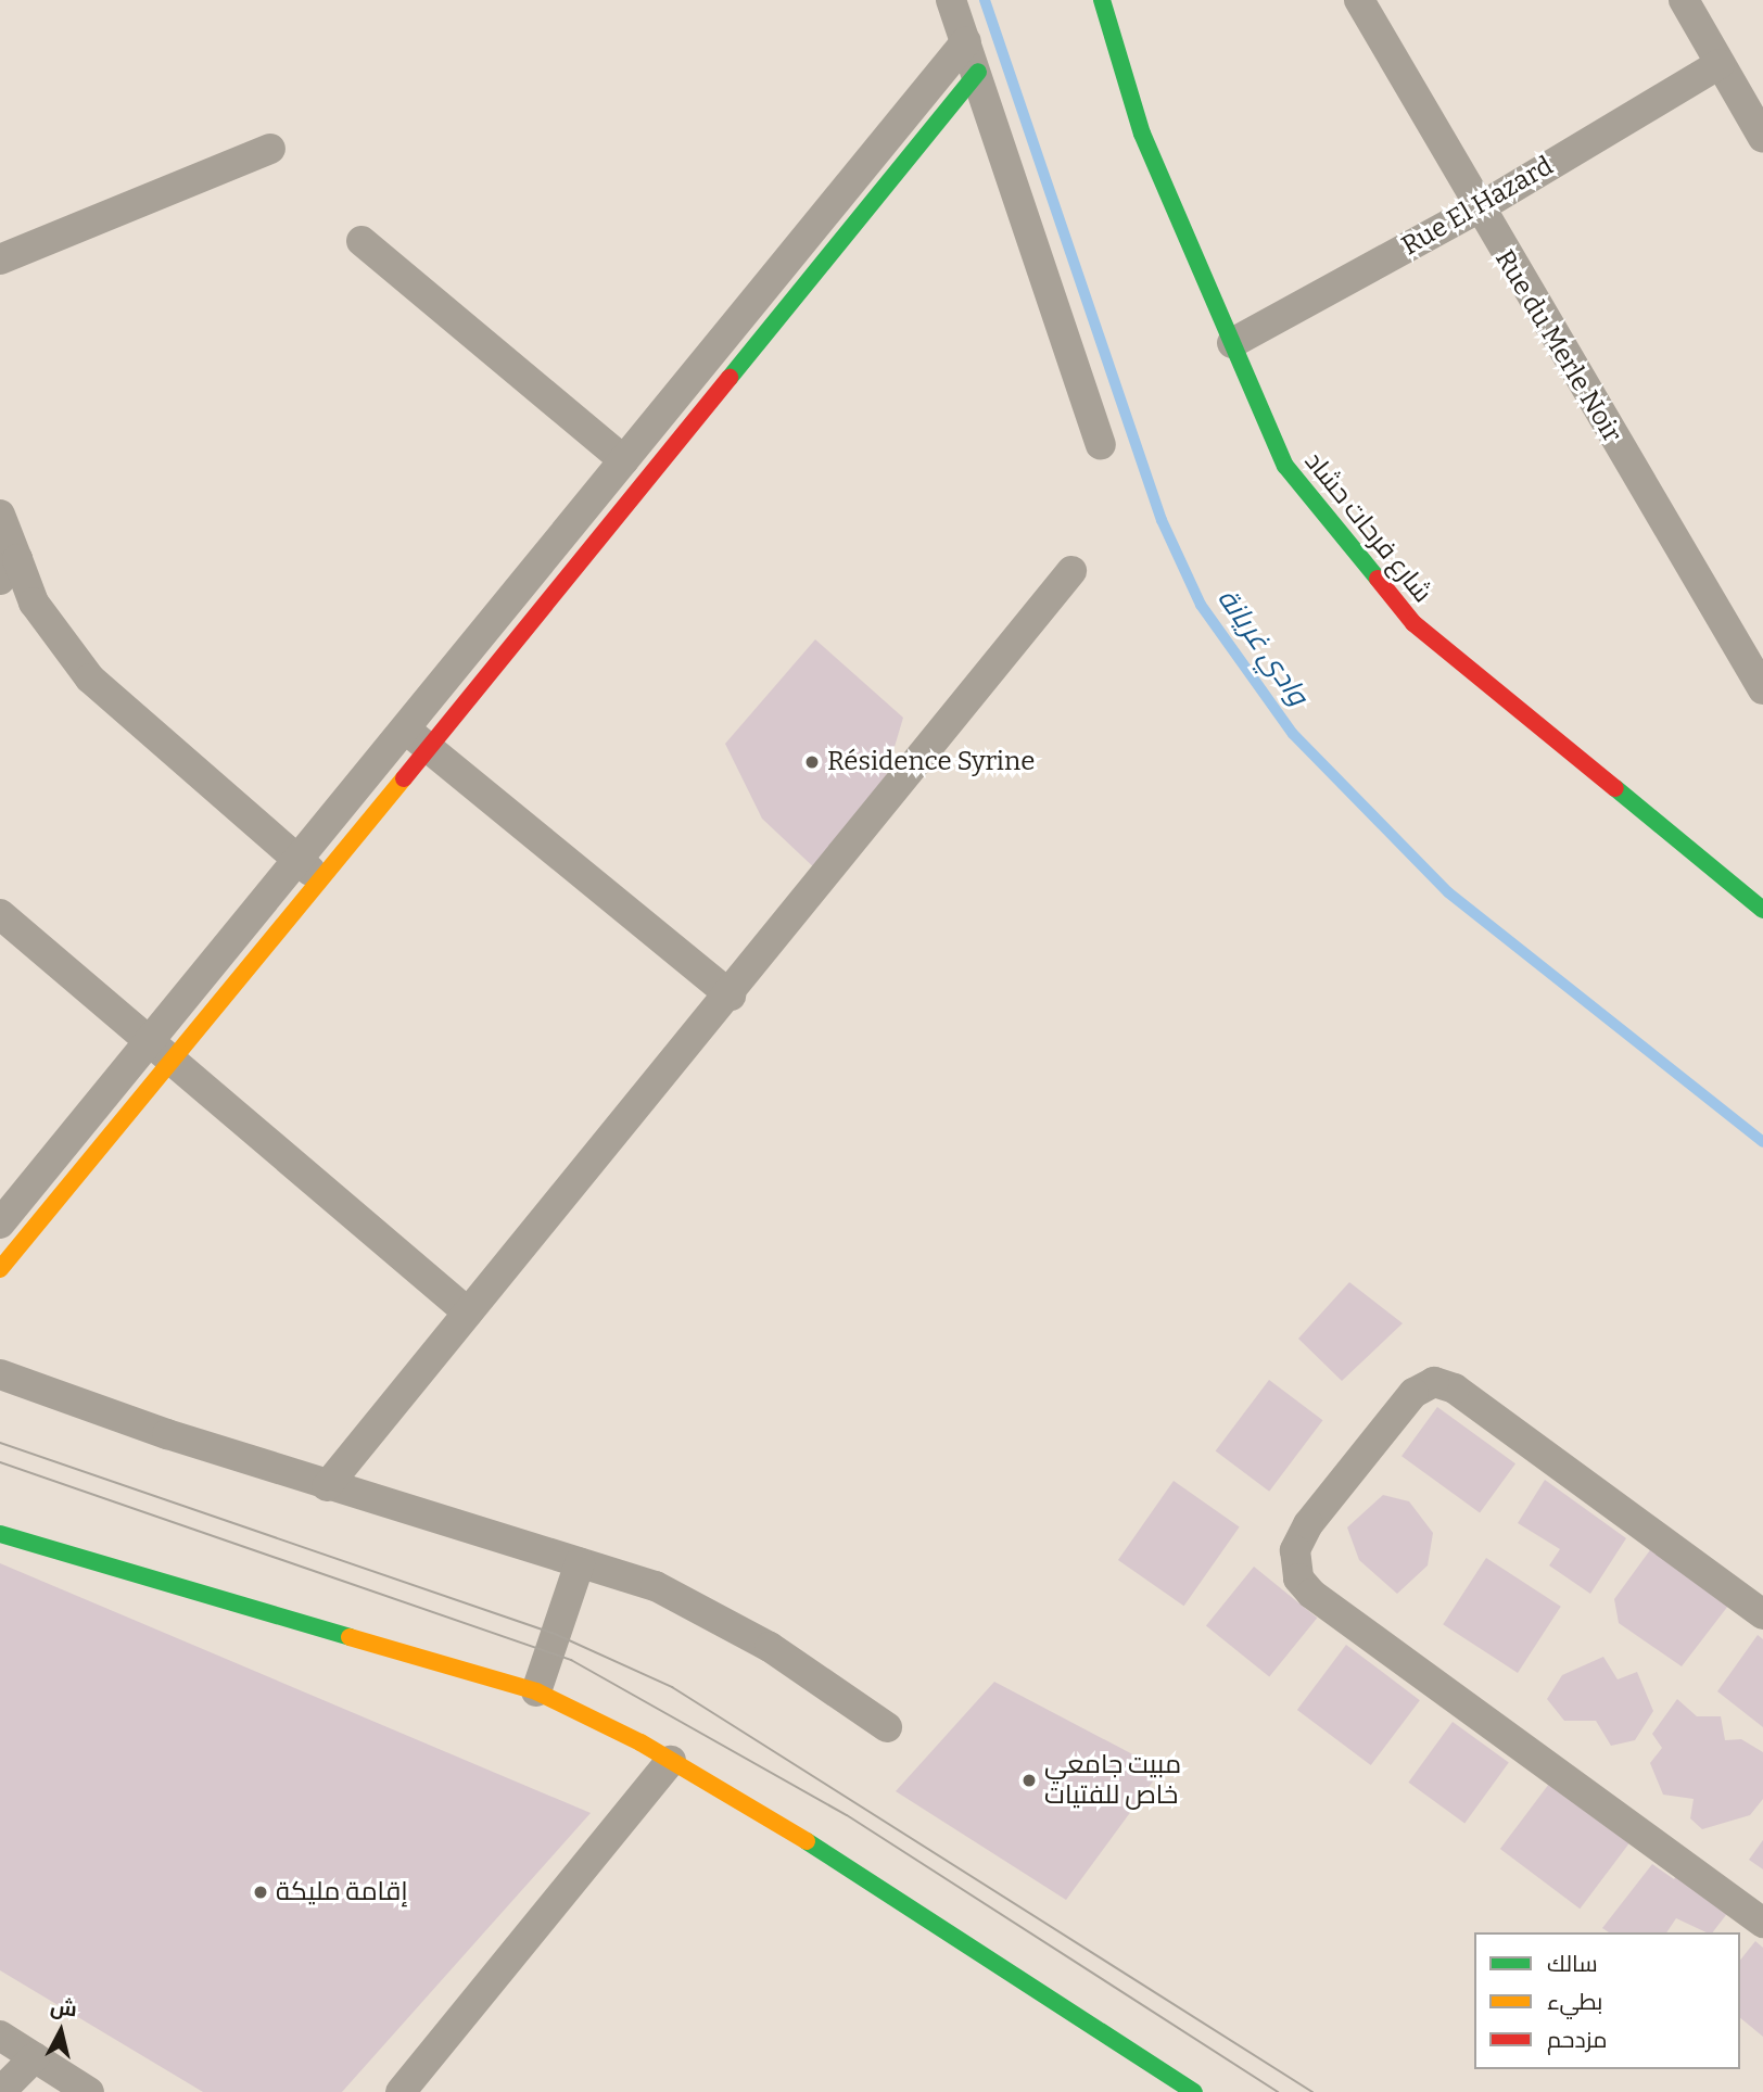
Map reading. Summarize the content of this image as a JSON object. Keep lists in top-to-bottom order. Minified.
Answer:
{"streets":{"street":["Rue El Hazard","Rue du Merle Noir","شارع فرحات حشاد"]},"crossings":[["Rue El Hazard","Rue du Merle Noir"],["Rue El Hazard","شارع فرحات حشاد"]],"water":["وادي غريانة"],"places":["Résidence Syrine","مبيت جامعي خاص للفتيات","إقامة مليكة"],"legend":["سالك","بطيء","مزدحم"],"north":"top"}
